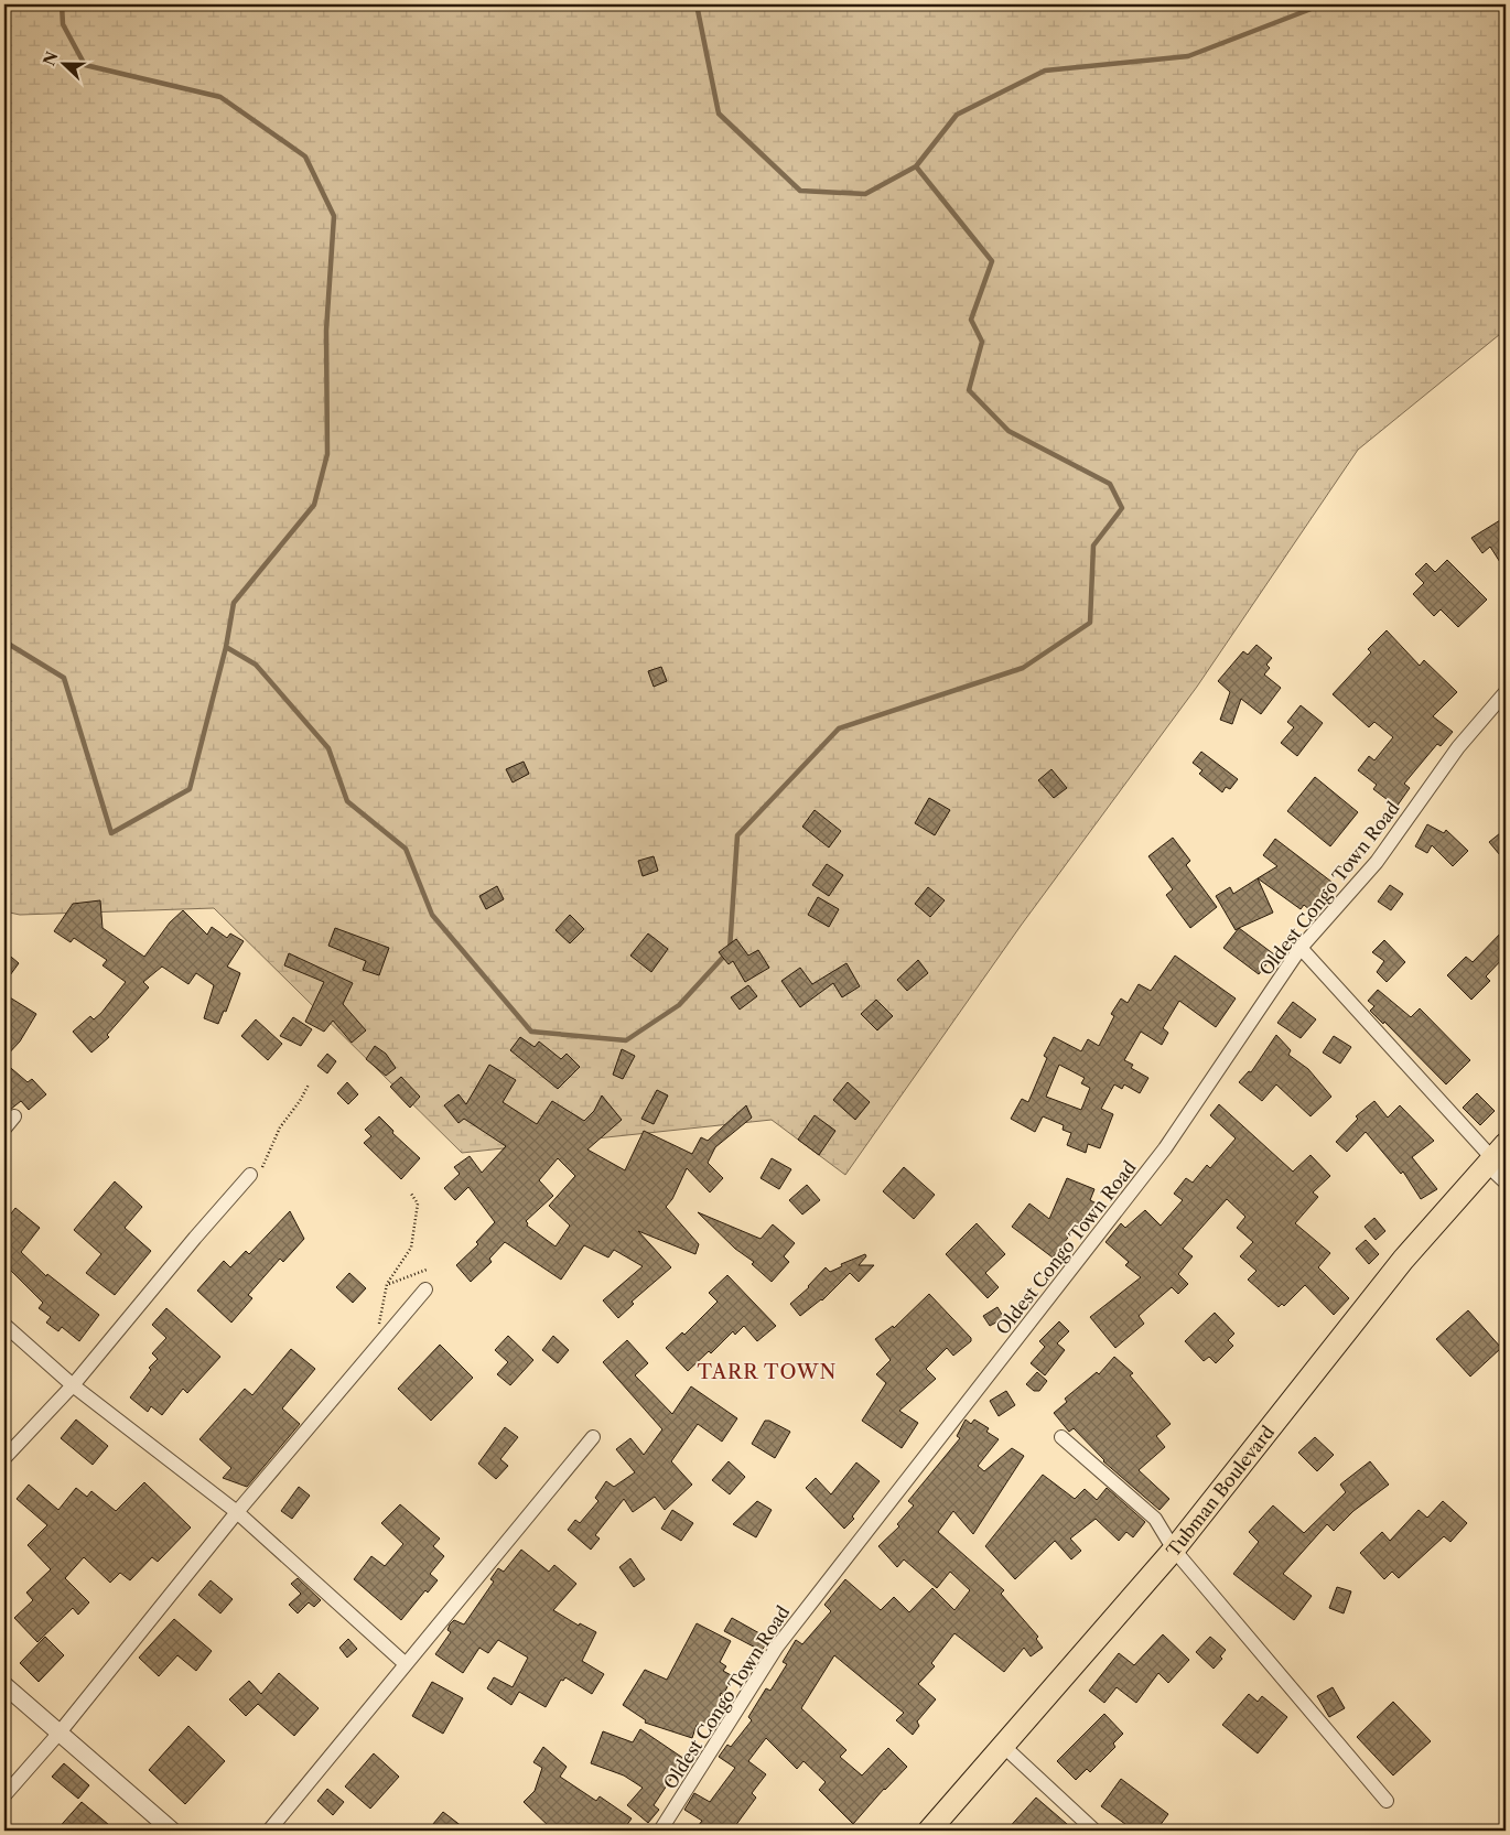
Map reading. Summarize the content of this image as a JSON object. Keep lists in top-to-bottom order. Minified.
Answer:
{"streets":{"highway":["Tubman Boulevard"],"street":["Oldest Congo Town Road"]},"districts":["TARR TOWN"],"north":"left"}
